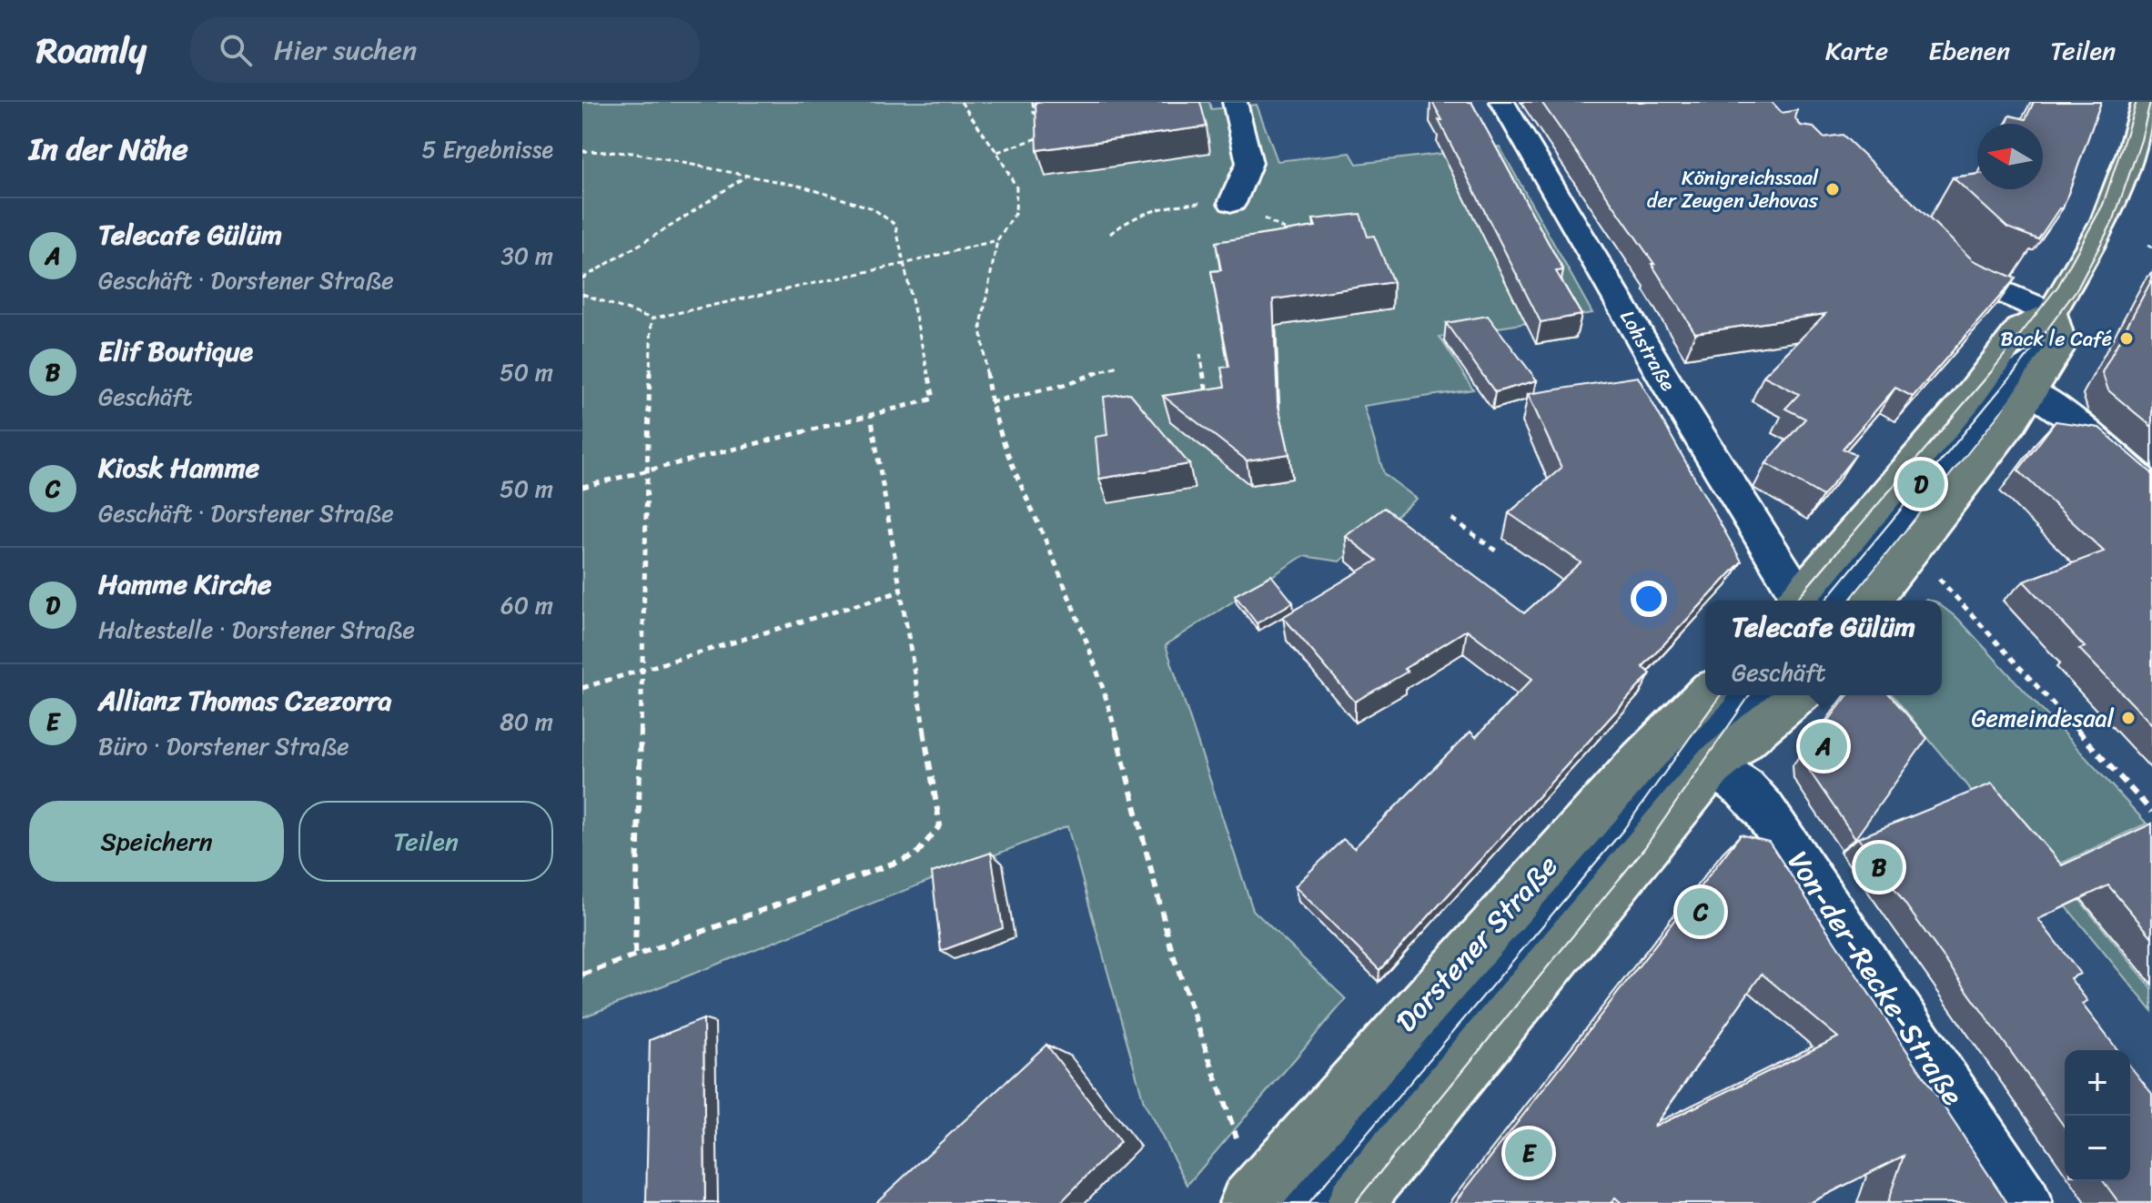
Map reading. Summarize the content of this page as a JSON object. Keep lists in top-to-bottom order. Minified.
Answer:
{"streets":{"main road":["Dorstener Straße"],"street":["Lohstraße","Von-der-Recke-Straße"]},"crossings":[["Dorstener Straße","Von-der-Recke-Straße"]],"places":["Königreichssaal der Zeugen Jehovas","Back le Café","Gemeindesaal"],"north":"left","page":{"header":"Roamly","search":"Hier suchen","nav":["Karte","Ebenen","Teilen"],"heading":["In der Nähe","5 Ergebnisse"],"list":[{"mark":"A","name":"Telecafe Gülüm","note":"Geschäft · Dorstener Straße","value":"30 m"},{"mark":"B","name":"Elif Boutique","note":"Geschäft","value":"50 m"},{"mark":"C","name":"Kiosk Hamme","note":"Geschäft · Dorstener Straße","value":"50 m"},{"mark":"D","name":"Hamme Kirche","note":"Haltestelle · Dorstener Straße","value":"60 m"},{"mark":"E","name":"Allianz Thomas Czezorra","note":"Büro · Dorstener Straße","value":"80 m"}],"pins":["D","A","B","C","E"],"popup":["Telecafe Gülüm","Geschäft"],"buttons":["Speichern","Teilen"],"map_buttons":["+","−"]}}
